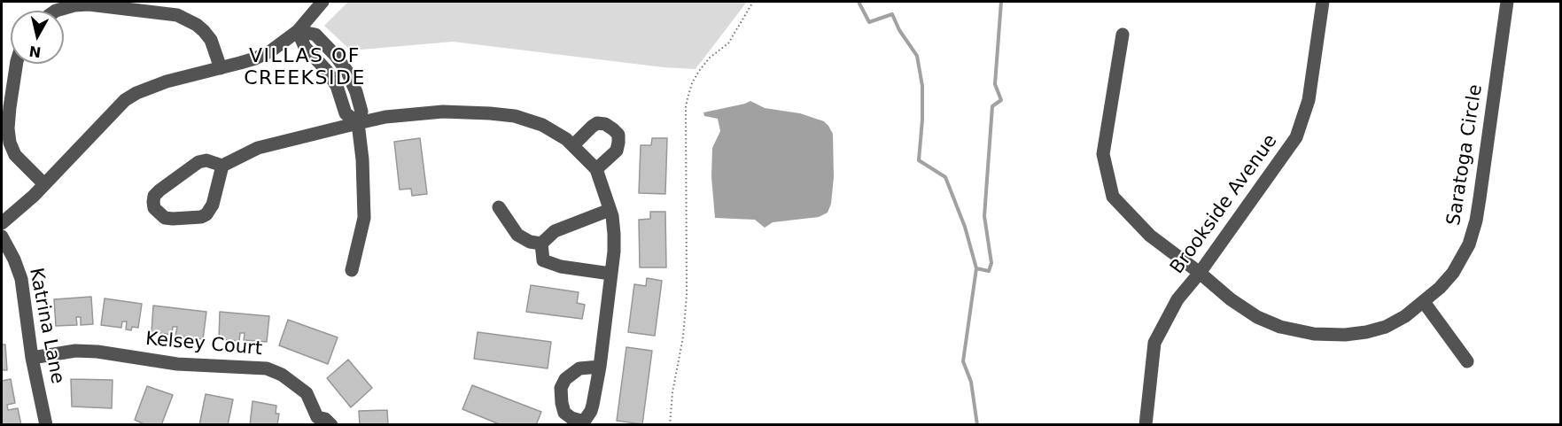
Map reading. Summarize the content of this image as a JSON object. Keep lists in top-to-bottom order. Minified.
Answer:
{"streets":{"street":["Saratoga Circle","Brookside Avenue","Katrina Lane","Kelsey Court"]},"crossings":[["Saratoga Circle","Brookside Avenue"],["Katrina Lane","Kelsey Court"]],"districts":["VILLAS OF CREEKSIDE"],"north":"bottom"}
